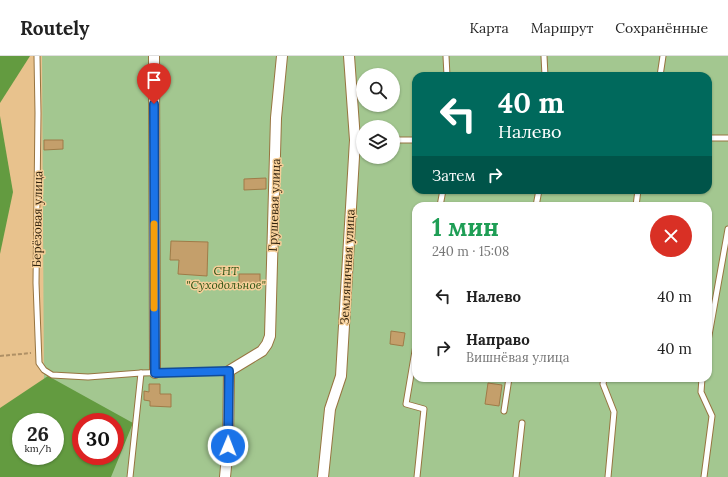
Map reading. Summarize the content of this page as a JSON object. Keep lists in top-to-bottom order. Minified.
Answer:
{"streets":{"street":["Грушевая улица","Земляничная улица"],"lane":["Берёзовая улица"]},"parks":["СНТ \"Суходольное\""],"page":{"header":"Routely","nav":["Карта","Маршрут","Сохранённые"],"turn":["40 m","Налево"],"then":"Затем","heading":["1 мин","240 m · 15:08"],"list":[{"name":"Налево","value":"40 m"},{"name":"Направо","note":"Вишнёвая улица","value":"40 m"}],"speed":"26 km/h","limit":"30"}}
